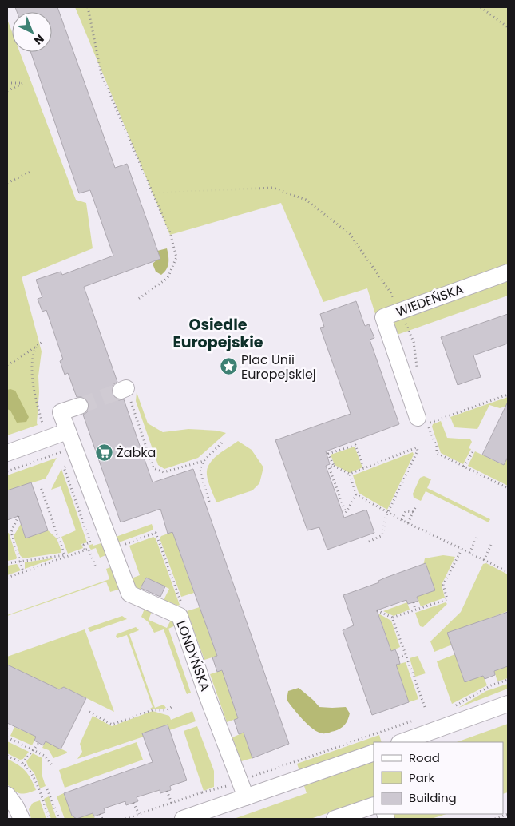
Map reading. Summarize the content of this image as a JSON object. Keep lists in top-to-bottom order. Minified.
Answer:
{"streets":{"street":["WIEDEŃSKA","LONDYŃSKA"]},"districts":["Osiedle Europejskie"],"places":{"place":["Plac Unii Europejskiej"],"supermarket":["Żabka"]},"legend":["Road","Park","Building"],"north":"bottom right"}
